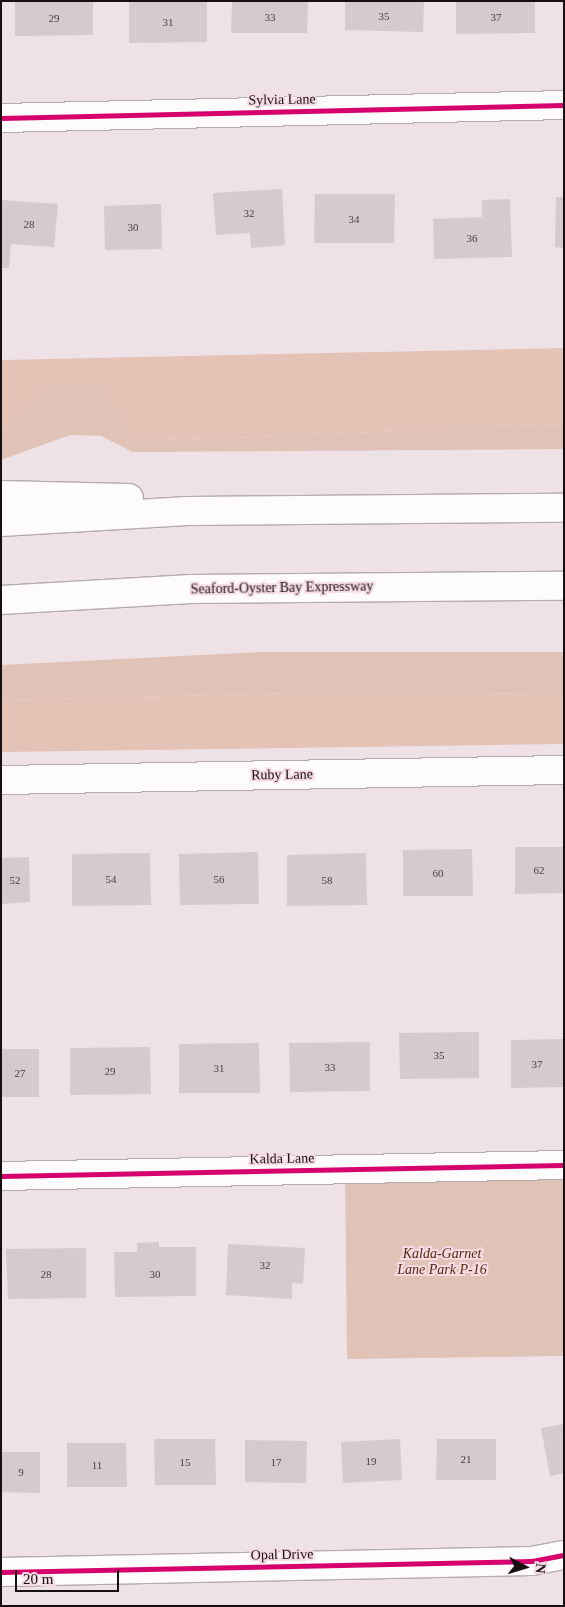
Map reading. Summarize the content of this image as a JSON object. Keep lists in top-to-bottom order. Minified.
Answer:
{"streets":{"main road":["Sylvia Lane","Seaford-Oyster Bay Expressway","Ruby Lane","Kalda Lane","Opal Drive"]},"parks":["Kalda-Garnet Lane Park P-16"],"house_numbers":["35","33","37","29","31","32","34","28","30","36","62","60","54","56","52","58","35","37","33","31","29","27","32","28","30","21","19","15","17","11","9"],"scale_bar":"20 m","north":"right"}
